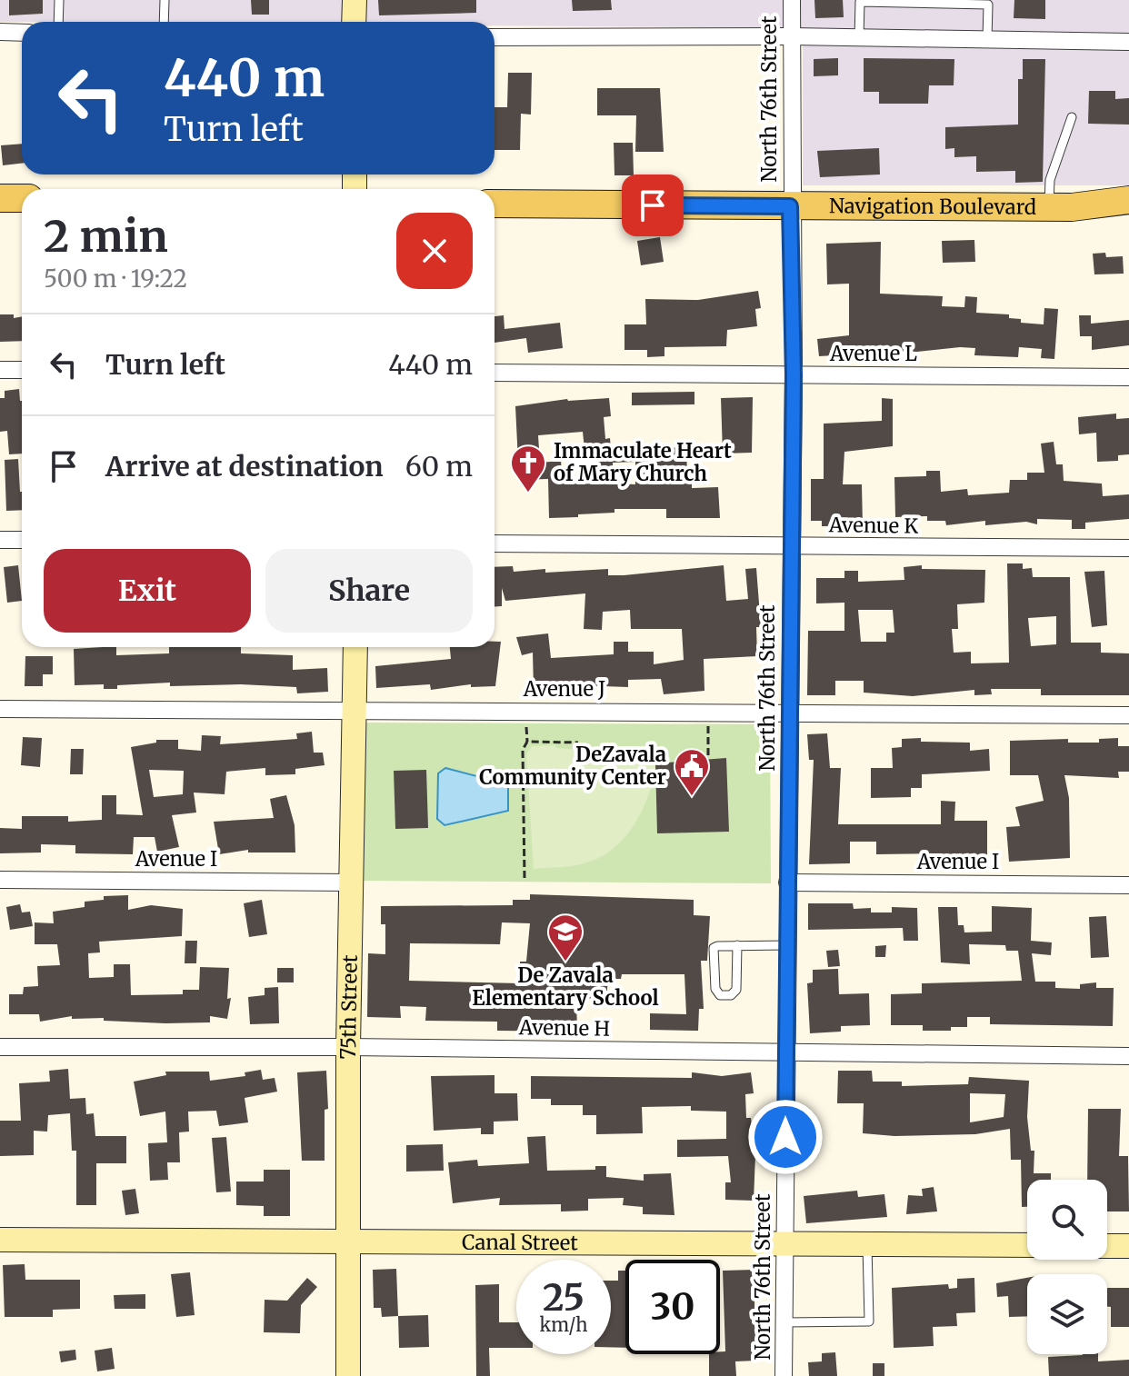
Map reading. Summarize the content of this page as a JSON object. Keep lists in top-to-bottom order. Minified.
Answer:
{"streets":{"main road":["Navigation Boulevard"],"street":["North 76th Street","Avenue L","Avenue K","Avenue J","Avenue I","75th Street","Avenue H","Canal Street"]},"crossings":[["North 76th Street","Navigation Boulevard"],["North 76th Street","Avenue L"],["North 76th Street","Avenue K"],["North 76th Street","Avenue J"],["North 76th Street","Avenue I"],["North 76th Street","Avenue H"],["North 76th Street","Canal Street"],["Avenue J","75th Street"],["Avenue I","75th Street"],["75th Street","Avenue H"],["75th Street","Canal Street"]],"places":{"church":["Immaculate Heart of Mary Church"],"public building":["DeZavala Community Center"],"school or university":["De Zavala Elementary School"]},"page":{"turn":["440 m","Turn left"],"heading":["2 min","500 m · 19:22"],"list":[{"name":"Turn left","value":"440 m"},{"name":"Arrive at destination","value":"60 m"}],"buttons":["Exit","Share"],"speed":"25 km/h","limit":"30"}}
